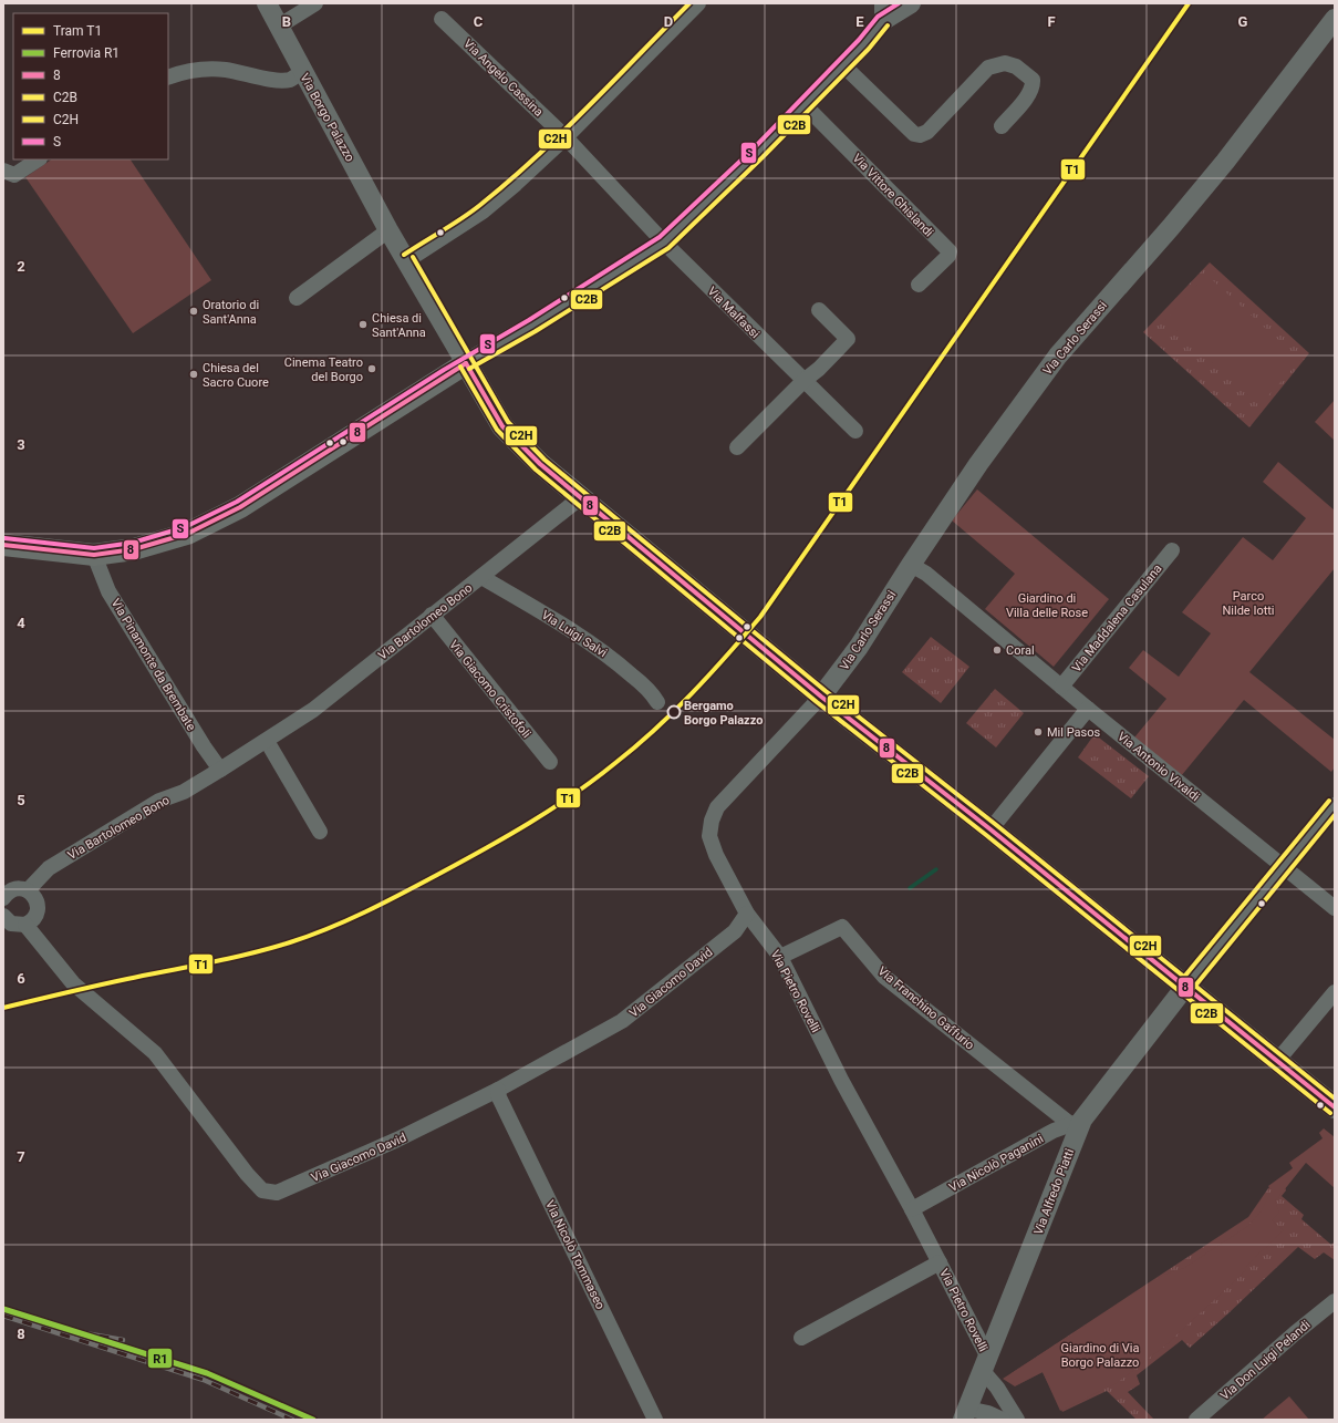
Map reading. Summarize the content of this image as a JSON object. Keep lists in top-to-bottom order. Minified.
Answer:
{"streets":{"main road":["Via Borgo Palazzo"],"street":["Via Angelo Cassina","Via Vittore Ghislandi","Via Malfassi","Via Carlo Serassi","Via Maddalena Casulana","Via Bartolomeo Bono","Via Luigi Salvi","Via Pinamonte da Brembate","Via Giacomo Cristofoli","Via Antonio Vivaldi","Via Giacomo David","Via Pietro Rovelli","Via Franchino Gaffurio","Via Nicolò Paganini","Via Alfredo Piatti","Via Nicolò Tommaseo","Via Don Luigi Pelandi"]},"crossings":[["Via Angelo Cassina","Via Malfassi"],["Via Borgo Palazzo","Via Carlo Serassi"],["Via Borgo Palazzo","Via Bartolomeo Bono"],["Via Borgo Palazzo","Via Pietro Rovelli"],["Via Borgo Palazzo","Via Alfredo Piatti"],["Via Carlo Serassi","Via Antonio Vivaldi"],["Via Carlo Serassi","Via Pietro Rovelli"],["Via Maddalena Casulana","Via Antonio Vivaldi"],["Via Bartolomeo Bono","Via Luigi Salvi"],["Via Bartolomeo Bono","Via Pinamonte da Brembate"],["Via Bartolomeo Bono","Via Giacomo Cristofoli"],["Via Giacomo David","Via Pietro Rovelli"],["Via Giacomo David","Via Nicolò Tommaseo"],["Via Pietro Rovelli","Via Franchino Gaffurio"],["Via Pietro Rovelli","Via Nicolò Paganini"],["Via Pietro Rovelli","Via Alfredo Piatti"],["Via Franchino Gaffurio","Via Nicolò Paganini"],["Via Franchino Gaffurio","Via Alfredo Piatti"],["Via Nicolò Paganini","Via Alfredo Piatti"]],"parks":["Parco Nilde Iotti","Giardino di Villa delle Rose","Giardino di Via Borgo Palazzo"],"places":["Oratorio di Sant'Anna","Chiesa di Sant'Anna","Cinema Teatro del Borgo","Chiesa del Sacro Cuore","Coral","Bergamo Borgo Palazzo","Mil Pasos"],"lines":["tram line T1","transit line C2H","transit line S","transit line C2B","transit line 8","rail line R1"],"legend":["Tram T1","Ferrovia R1","8","C2B","C2H","S"],"grid":{"columns":["B","C","D","E","F","G"],"rows":["2","3","4","5","6","7","8"]}}
